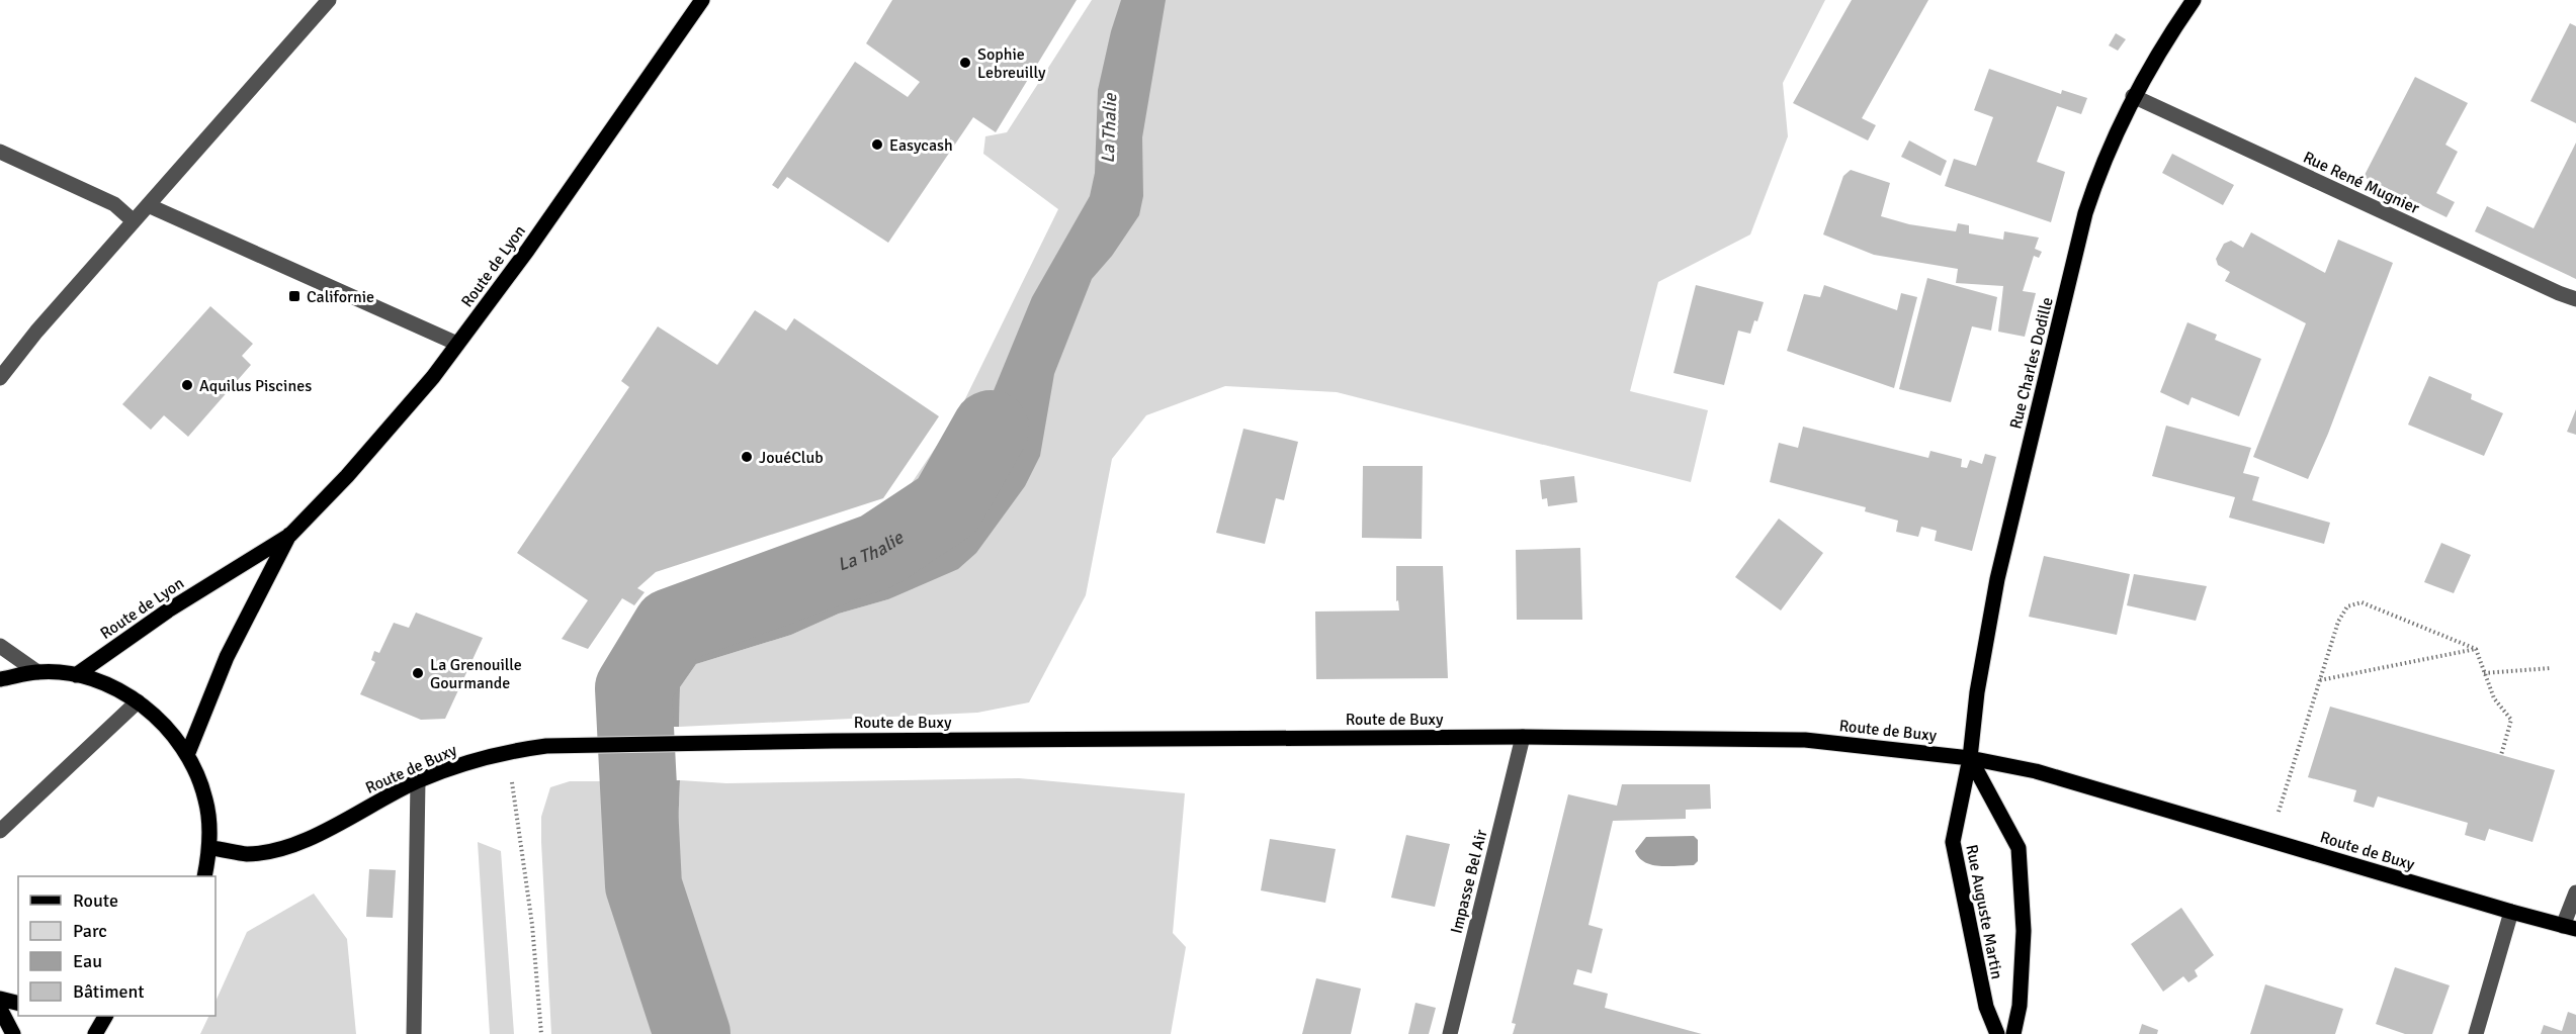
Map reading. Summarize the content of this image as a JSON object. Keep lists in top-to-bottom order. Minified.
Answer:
{"streets":{"main road":["Route de Lyon","Rue Charles Dodille","Route de Buxy","Rue Auguste Martin"],"street":["Rue René Mugnier","Impasse Bel Air"]},"crossings":[["Rue René Mugnier","Rue Charles Dodille"],["Rue Charles Dodille","Route de Buxy"],["Rue Charles Dodille","Rue Auguste Martin"],["Route de Buxy","Impasse Bel Air"],["Route de Buxy","Rue Auguste Martin"]],"water":["La Thalie"],"places":{"other":["Sophie Lebreuilly","Easycash","Aquilus Piscines","JouéClub","La Grenouille Gourmande"],"transit":["Californie"]},"legend":["Route","Parc","Eau","Bâtiment"]}
